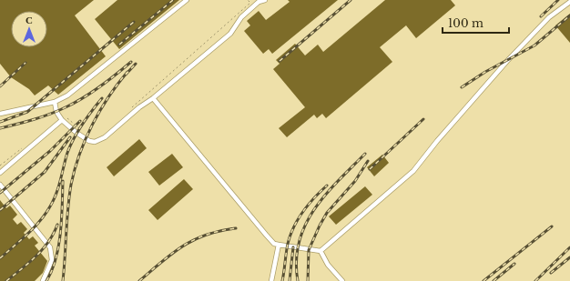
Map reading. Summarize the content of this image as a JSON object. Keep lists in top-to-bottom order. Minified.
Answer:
{"scale_bar":"100 m","north":"top"}
